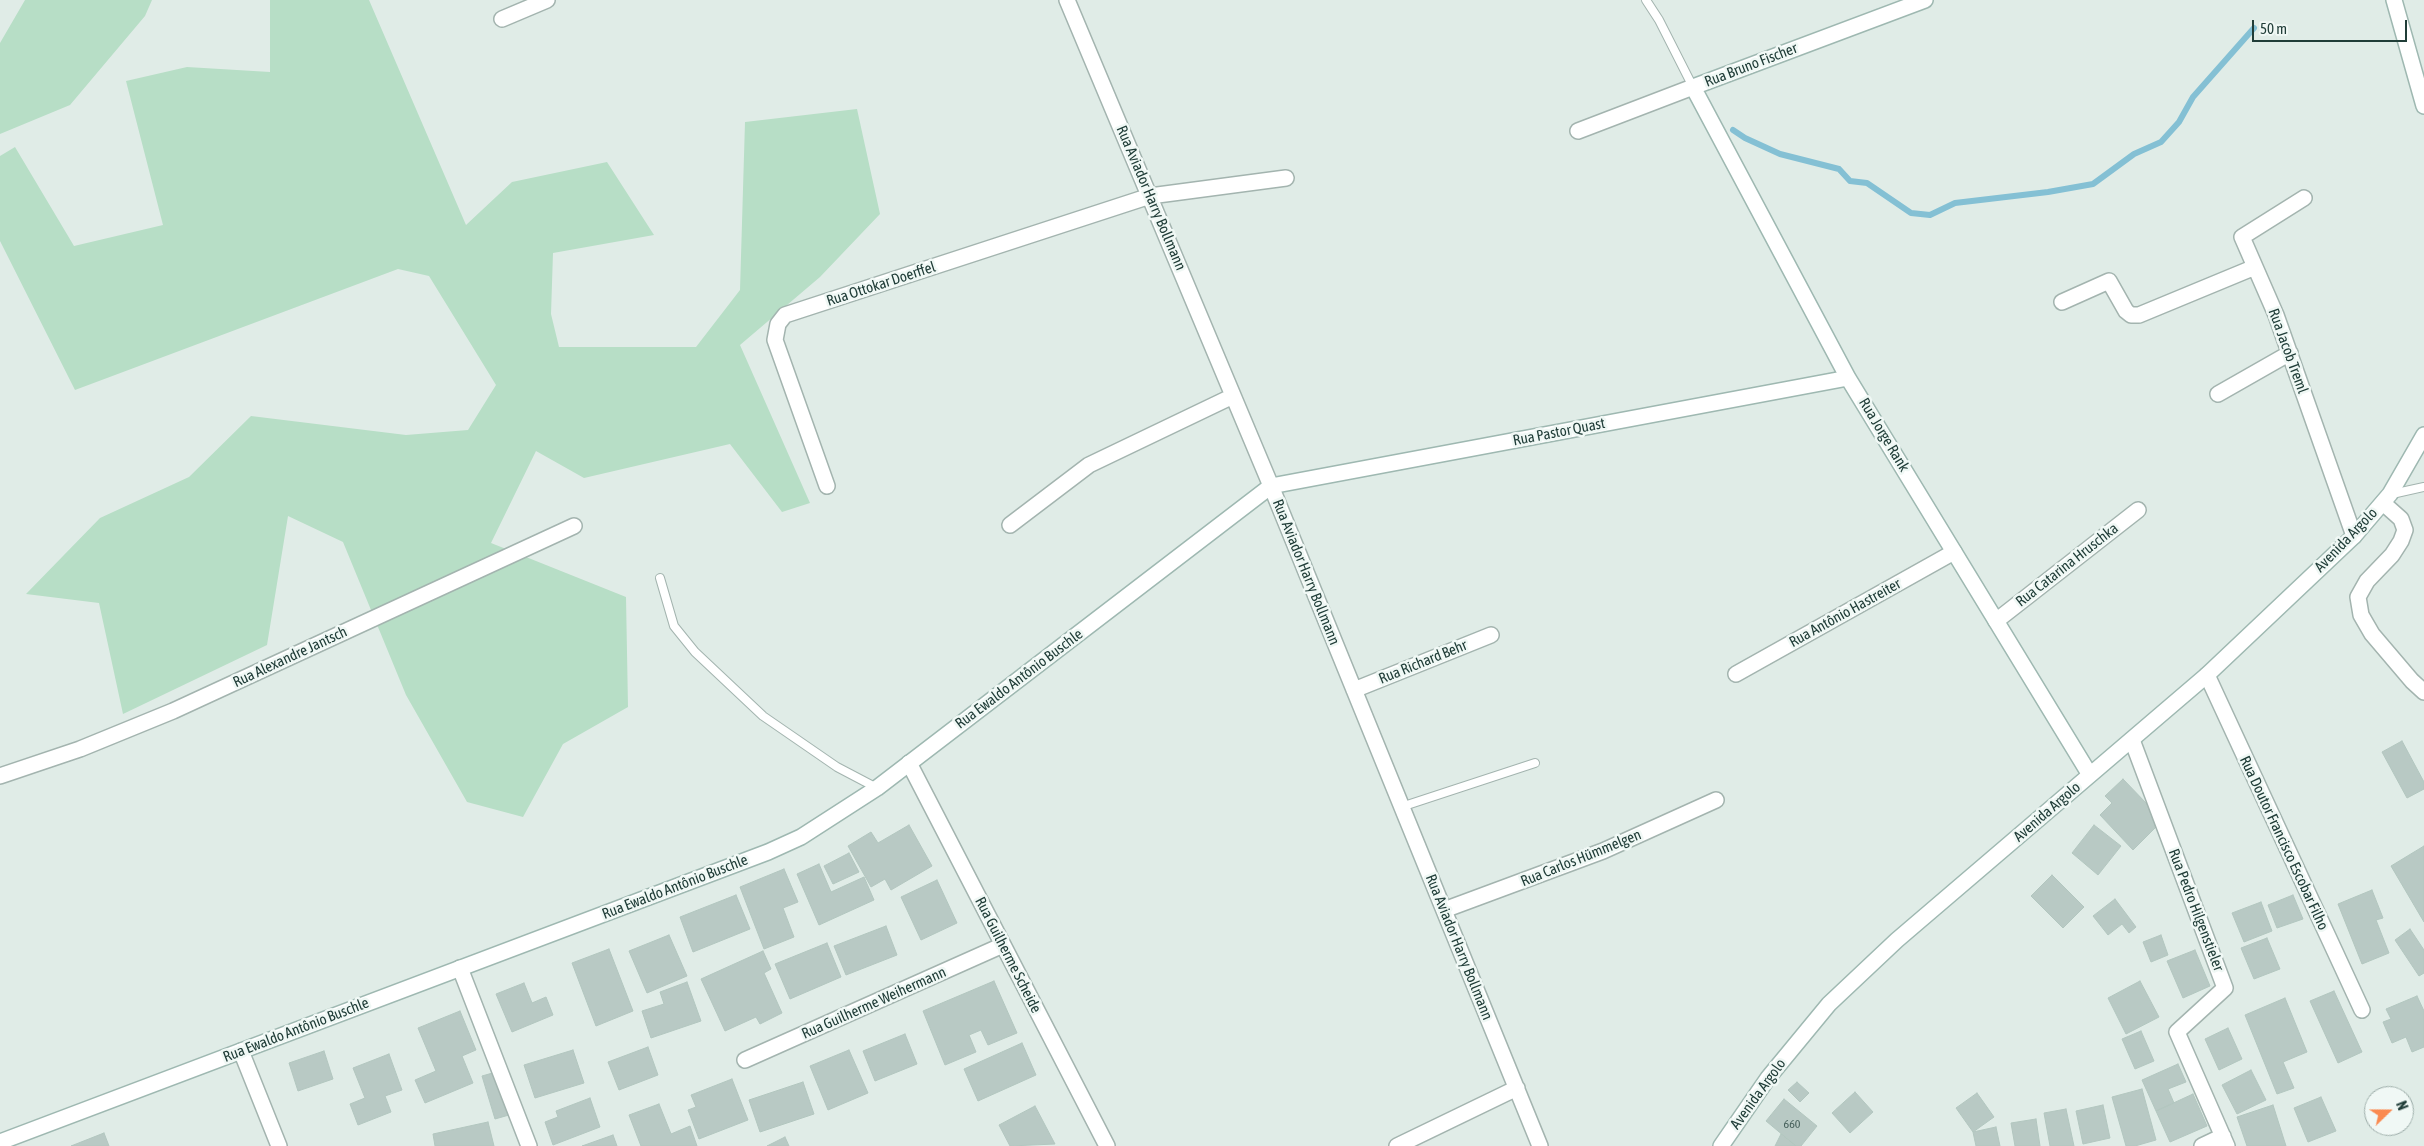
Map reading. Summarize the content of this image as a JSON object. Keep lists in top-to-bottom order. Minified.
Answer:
{"streets":{"street":["Rua Bruno Fischer","Rua Aviador Harry Bollmann","Rua Ottokar Doerffel","Rua Jacob Treml","Rua Pastor Quast","Rua Jorge Rank","Avenida Argolo","Rua Catarina Hruschka","Rua Antônio Hastreiter","Rua Alexandre Jantsch","Rua Richard Behr","Rua Ewaldo Antônio Buschle","Rua Doutor Francisco Escobar Filho","Rua Carlos Hümmelgen","Rua Pedro Hilgenstieler","Rua Guilherme Scheide","Rua Guilherme Weihermann"]},"crossings":[["Rua Bruno Fischer","Rua Jorge Rank"],["Rua Aviador Harry Bollmann","Rua Ottokar Doerffel"],["Rua Aviador Harry Bollmann","Rua Pastor Quast"],["Rua Aviador Harry Bollmann","Rua Richard Behr"],["Rua Aviador Harry Bollmann","Rua Ewaldo Antônio Buschle"],["Rua Aviador Harry Bollmann","Rua Carlos Hümmelgen"],["Rua Jacob Treml","Avenida Argolo"],["Rua Pastor Quast","Rua Jorge Rank"],["Rua Pastor Quast","Rua Ewaldo Antônio Buschle"],["Rua Jorge Rank","Avenida Argolo"],["Rua Jorge Rank","Rua Catarina Hruschka"],["Rua Jorge Rank","Rua Antônio Hastreiter"],["Avenida Argolo","Rua Doutor Francisco Escobar Filho"],["Avenida Argolo","Rua Pedro Hilgenstieler"],["Rua Ewaldo Antônio Buschle","Rua Guilherme Scheide"],["Rua Guilherme Scheide","Rua Guilherme Weihermann"]],"house_numbers":["660"],"scale_bar":"50 m","north":"right"}
